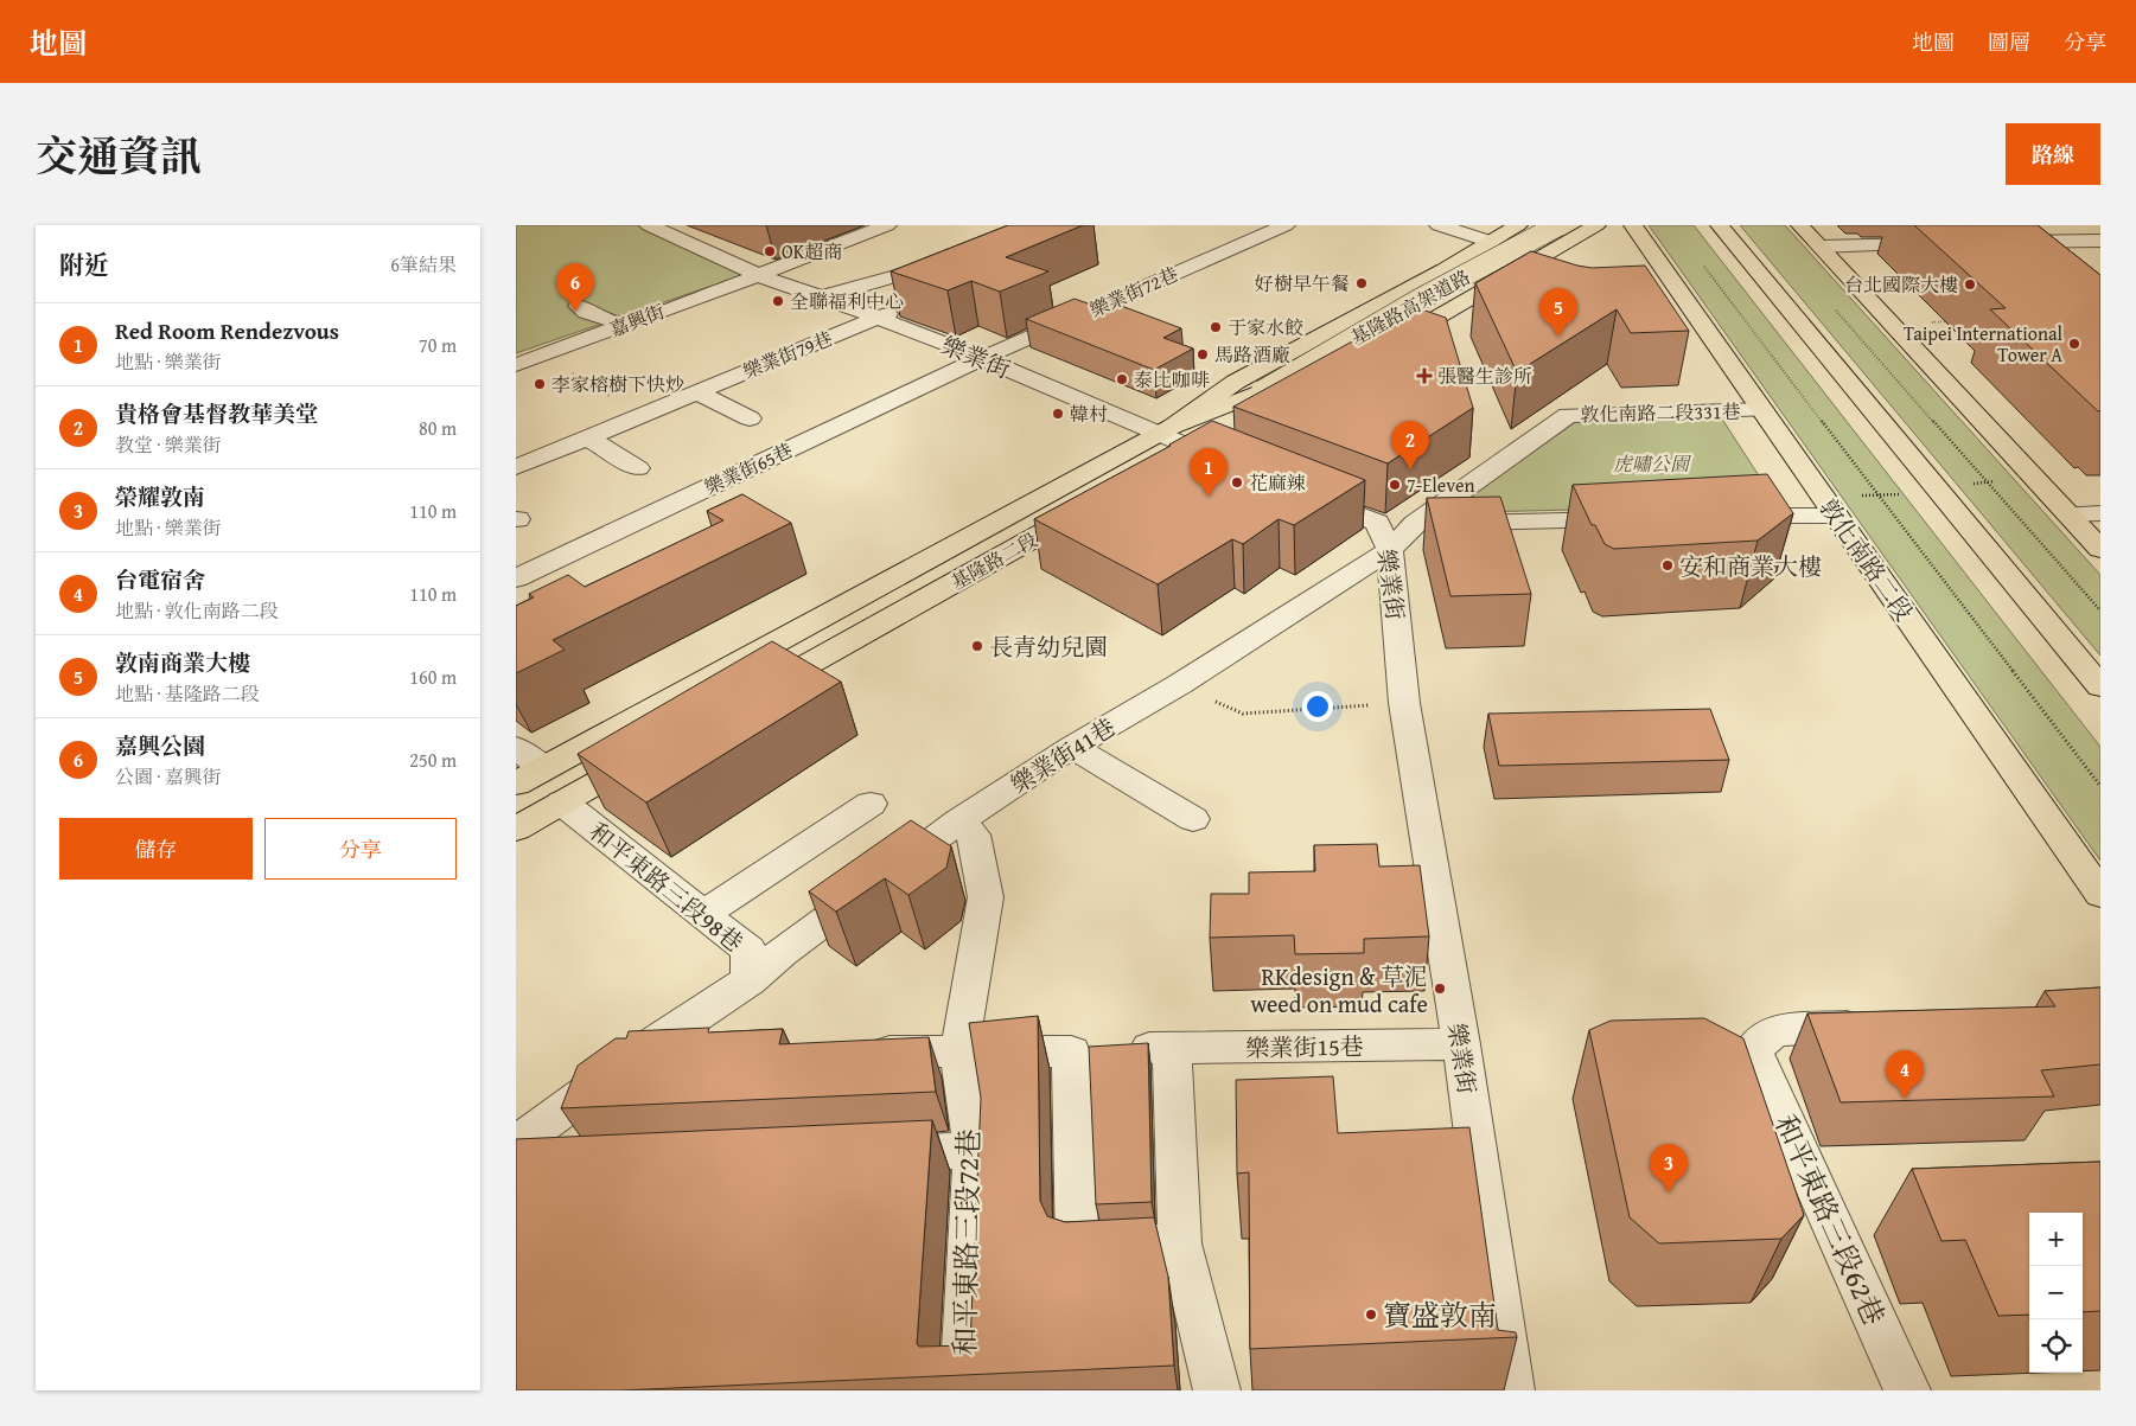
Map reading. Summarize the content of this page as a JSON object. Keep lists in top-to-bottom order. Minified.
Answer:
{"streets":{"main road":["基隆路高架道路","敦化南路二段","基隆路二段"],"street":["樂業街72巷","嘉興街","樂業街79巷","樂業街","敦化南路二段331巷","樂業街65巷","樂業街41巷","和平東路三段98巷","樂業街15巷","和平東路三段62巷","和平東路三段72巷"]},"crossings":[["樂業街72巷","樂業街"],["樂業街72巷","樂業街65巷"],["基隆路高架道路","樂業街"],["基隆路高架道路","基隆路二段"],["嘉興街","樂業街"],["樂業街79巷","樂業街"],["樂業街","敦化南路二段331巷"],["樂業街","樂業街65巷"],["樂業街","基隆路二段"],["樂業街","樂業街41巷"],["樂業街","樂業街15巷"],["敦化南路二段331巷","敦化南路二段"],["敦化南路二段331巷","樂業街41巷"],["樂業街41巷","和平東路三段98巷"],["樂業街41巷","和平東路三段72巷"]],"parks":["虎嘯公園"],"places":{"other":["OK超商","好樹早午餐","台北國際大樓","全聯福利中心","于家水餃","Taipei International Tower A","馬路酒廠","泰比咖啡","李家榕樹下快炒","韓村","花麻辣","7-Eleven","安和商業大樓","長青幼兒園","RKdesign & 草泥 weed on mud cafe","寶盛敦南"],"health":["張醫生診所"]},"page":{"header":"地圖","nav":["地圖","圖層","分享"],"title":"交通資訊","buttons":["路線",["儲存","分享"]],"heading":["附近","6筆結果"],"pins":["6","5","2","1","4","3"],"list":[{"mark":"1","name":"Red Room Rendezvous","note":"地點 · 樂業街","value":"70 m"},{"mark":"2","name":"貴格會基督教華美堂","note":"教堂 · 樂業街","value":"80 m"},{"mark":"3","name":"榮耀敦南","note":"地點 · 樂業街","value":"110 m"},{"mark":"4","name":"台電宿舍","note":"地點 · 敦化南路二段","value":"110 m"},{"mark":"5","name":"敦南商業大樓","note":"地點 · 基隆路二段","value":"160 m"},{"mark":"6","name":"嘉興公園","note":"公園 · 嘉興街","value":"250 m"}],"map_buttons":["+","−"]}}
